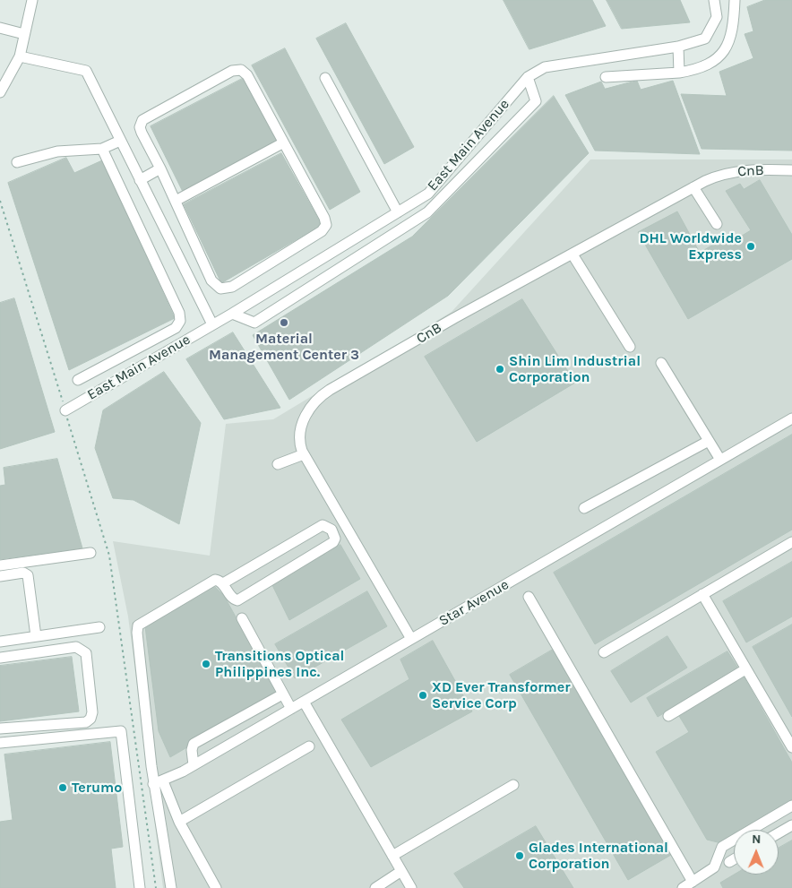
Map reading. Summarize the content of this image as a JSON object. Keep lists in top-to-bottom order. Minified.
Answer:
{"streets":{"street":["East Main Avenue","CnB","Star Avenue"]},"crossings":[["CnB","Star Avenue"]],"places":["DHL Worldwide Express","Material Management Center 3","Shin Lim Industrial Corporation","Transitions Optical Philippines Inc.","XD Ever Transformer Service Corp","Terumo","Glades International Corporation"],"north":"top"}
